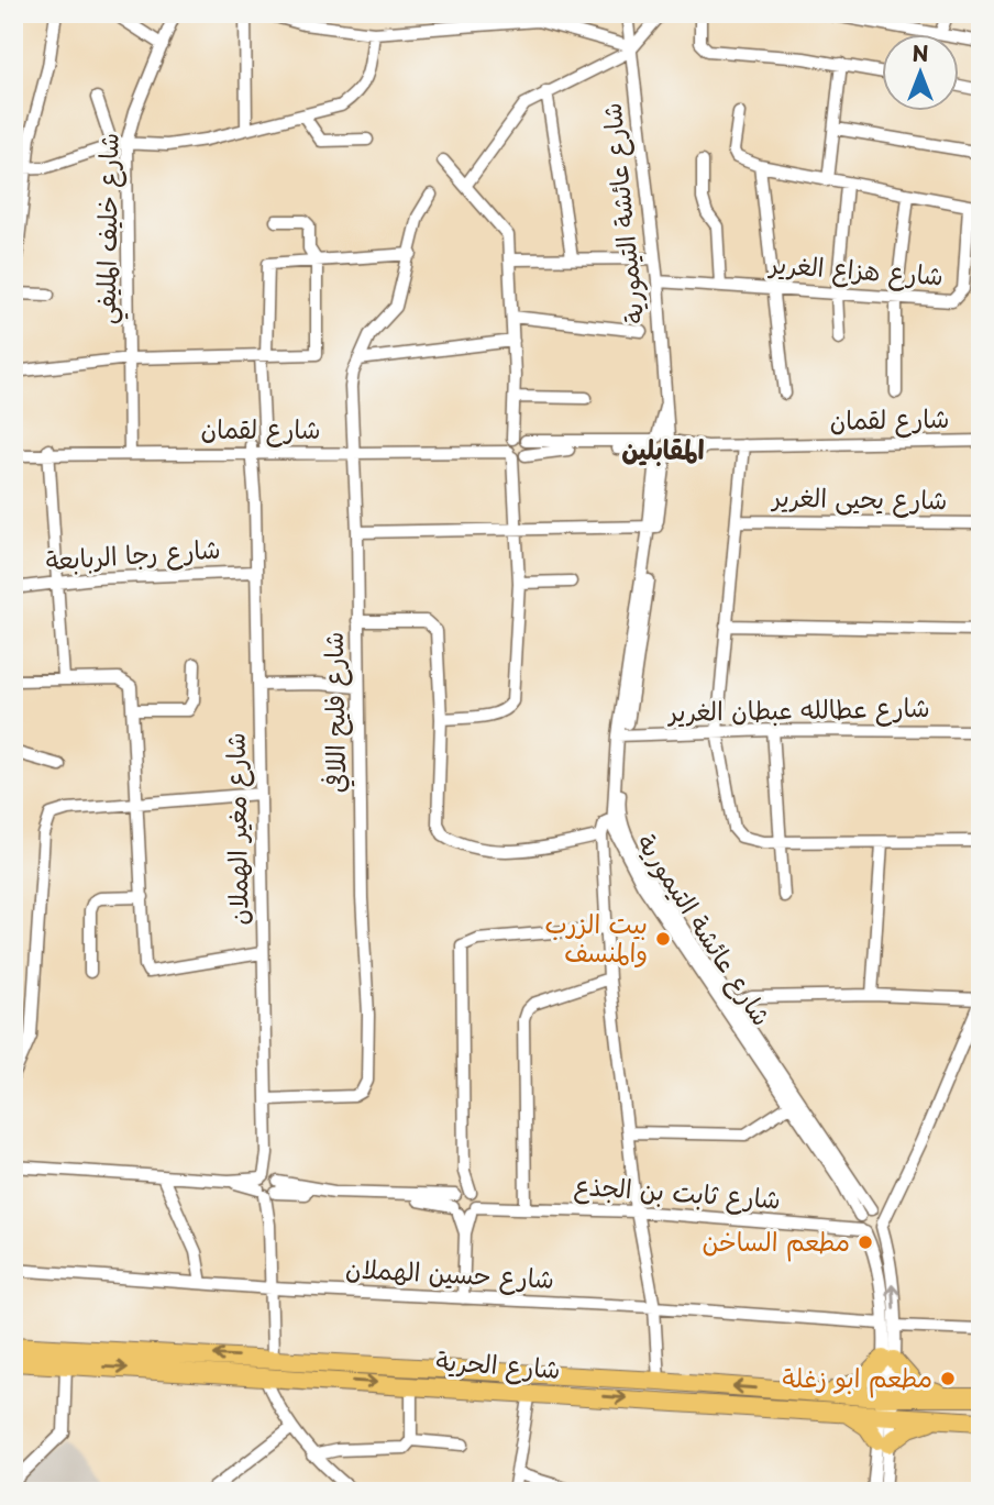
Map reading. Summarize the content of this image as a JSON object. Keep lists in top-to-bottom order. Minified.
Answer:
{"streets":{"highway":["شارع الحرية"],"street":["شارع عائشة التيمورية","شارع خليف المليفي","شارع هزاع الغرير","شارع لقمان","شارع يحيى الغرير","شارع رجا الربابعة","شارع عطالله عبطان الغرير","شارع فليح اللافي","شارع مغير الهملان","شارع ثابت بن الجذع","شارع حسين الهملان"]},"crossings":[["شارع عائشة التيمورية","شارع هزاع الغرير"],["شارع عائشة التيمورية","شارع لقمان"],["شارع عائشة التيمورية","شارع عطالله عبطان الغرير"],["شارع عائشة التيمورية","شارع ثابت بن الجذع"],["شارع عائشة التيمورية","شارع حسين الهملان"],["شارع خليف المليفي","شارع لقمان"],["شارع لقمان","شارع فليح اللافي"],["شارع لقمان","شارع مغير الهملان"],["شارع رجا الربابعة","شارع مغير الهملان"],["شارع فليح اللافي","شارع مغير الهملان"],["شارع مغير الهملان","شارع ثابت بن الجذع"],["شارع مغير الهملان","شارع حسين الهملان"],["شارع مغير الهملان","شارع الحرية"]],"districts":["المقابلين"],"places":["بيت الزرب والمنسف","مطعم الساخن","مطعم ابو زغلة"],"north":"top"}
